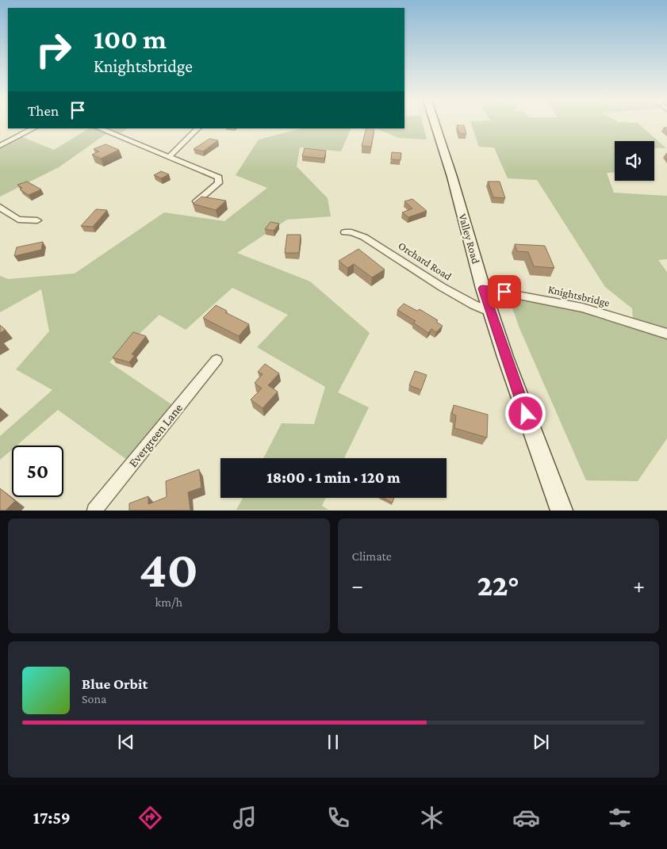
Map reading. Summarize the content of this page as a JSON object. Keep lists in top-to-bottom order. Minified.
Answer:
{"streets":{"main road":["Valley Road"],"street":["Orchard Road","Knightsbridge","Evergreen Lane"]},"crossings":[["Valley Road","Orchard Road"],["Valley Road","Knightsbridge"]],"page":{"turn":["100 m","Knightsbridge"],"then":"Then","limit":"50","trip":"18:00 · 1 min · 120 m","tile":[["40","km/h"],"Climate"],"heat":["−","22°","+"],"song":["Blue Orbit","Sona"],"tabs":"17:59"}}
